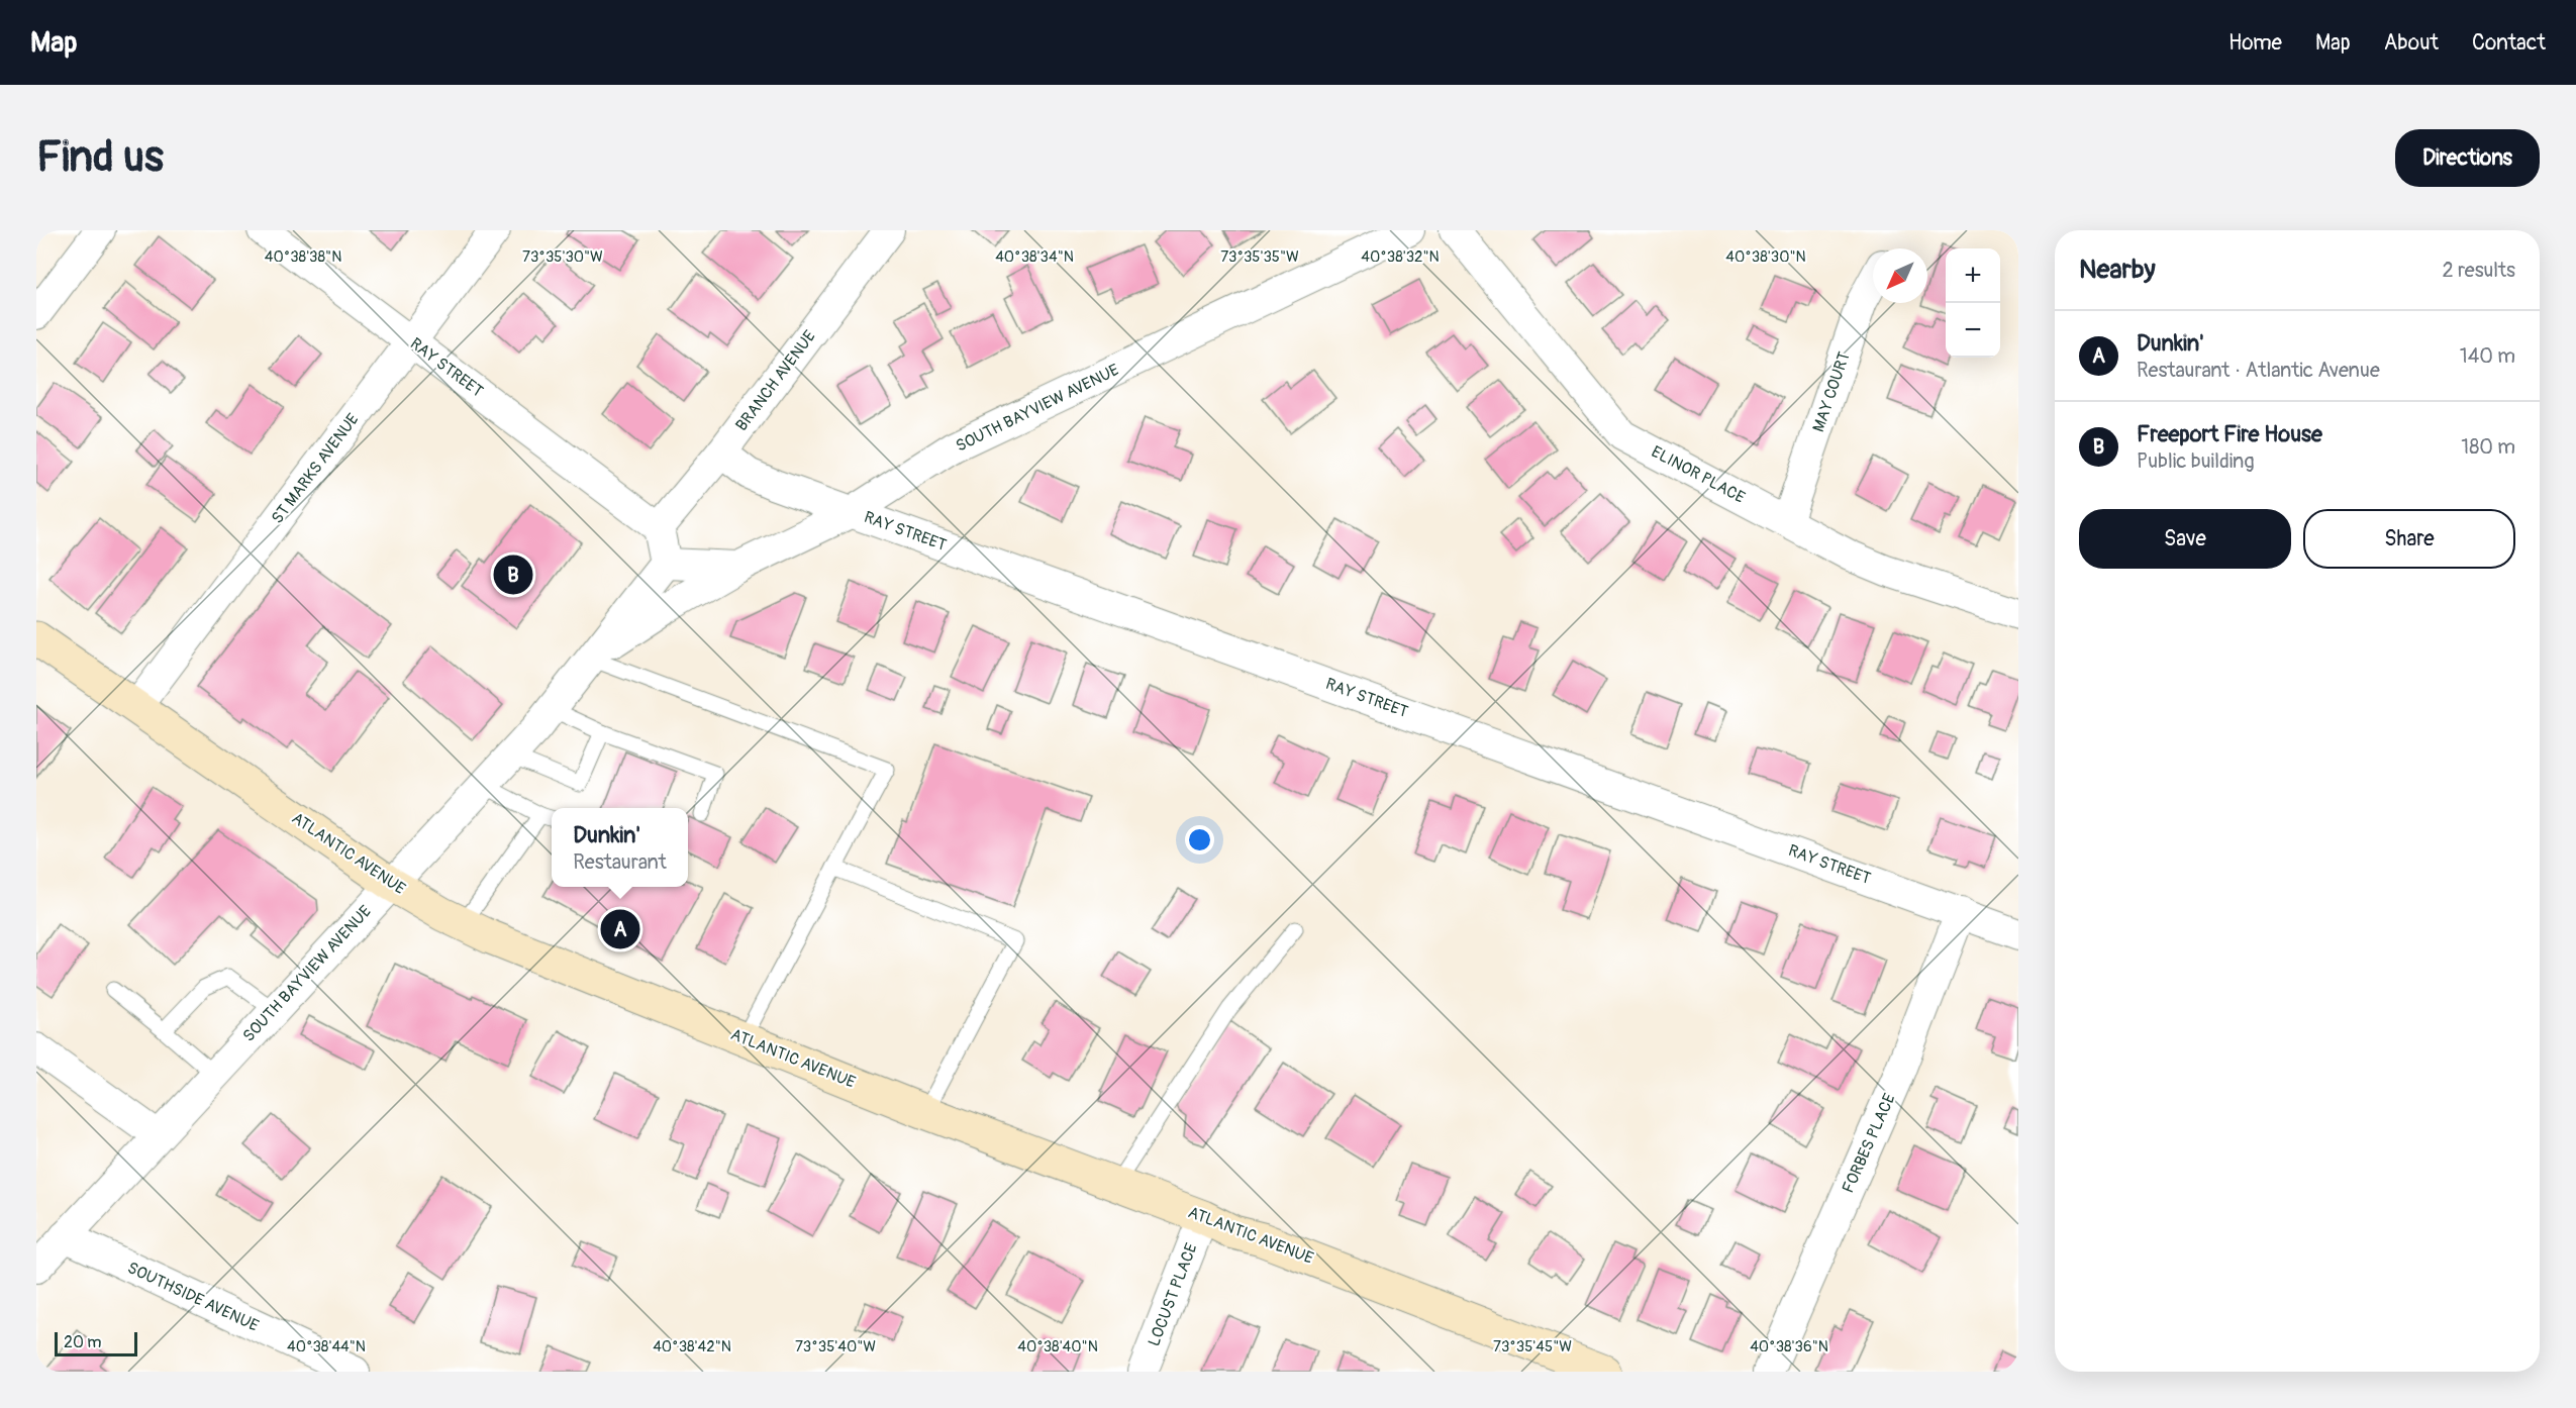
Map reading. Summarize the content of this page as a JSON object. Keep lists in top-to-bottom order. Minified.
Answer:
{"streets":{"main road":["ATLANTIC AVENUE"],"street":["RAY STREET","BRANCH AVENUE","MAY COURT","SOUTH BAYVIEW AVENUE","ST MARKS AVENUE","ELINOR PLACE","FORBES PLACE","LOCUST PLACE","SOUTHSIDE AVENUE"]},"crossings":[["RAY STREET","BRANCH AVENUE"],["RAY STREET","SOUTH BAYVIEW AVENUE"],["RAY STREET","ST MARKS AVENUE"],["RAY STREET","FORBES PLACE"],["MAY COURT","ELINOR PLACE"],["SOUTH BAYVIEW AVENUE","ATLANTIC AVENUE"],["SOUTH BAYVIEW AVENUE","SOUTHSIDE AVENUE"],["ST MARKS AVENUE","ATLANTIC AVENUE"],["ATLANTIC AVENUE","LOCUST PLACE"]],"scale_bar":"20 m","north":"bottom left","page":{"header":"Map","nav":["Home","Map","About","Contact"],"buttons":["Directions",["Save","Share"]],"title":"Find us","heading":["Nearby","2 results"],"map_buttons":["+","−"],"list":[{"mark":"A","name":"Dunkin'","note":"Restaurant · Atlantic Avenue","value":"140 m"},{"mark":"B","name":"Freeport Fire House","note":"Public building","value":"180 m"}],"pins":["B","A"],"popup":["Dunkin'","Restaurant"],"scale":"20 m"},"coordinates":["40°38'38\"N","73°35'30\"W","40°38'34\"N","73°35'35\"W","40°38'32\"N","40°38'30\"N","73°35'40\"W","73°35'45\"W","40°38'44\"N","40°38'42\"N","40°38'40\"N","40°38'36\"N"]}
